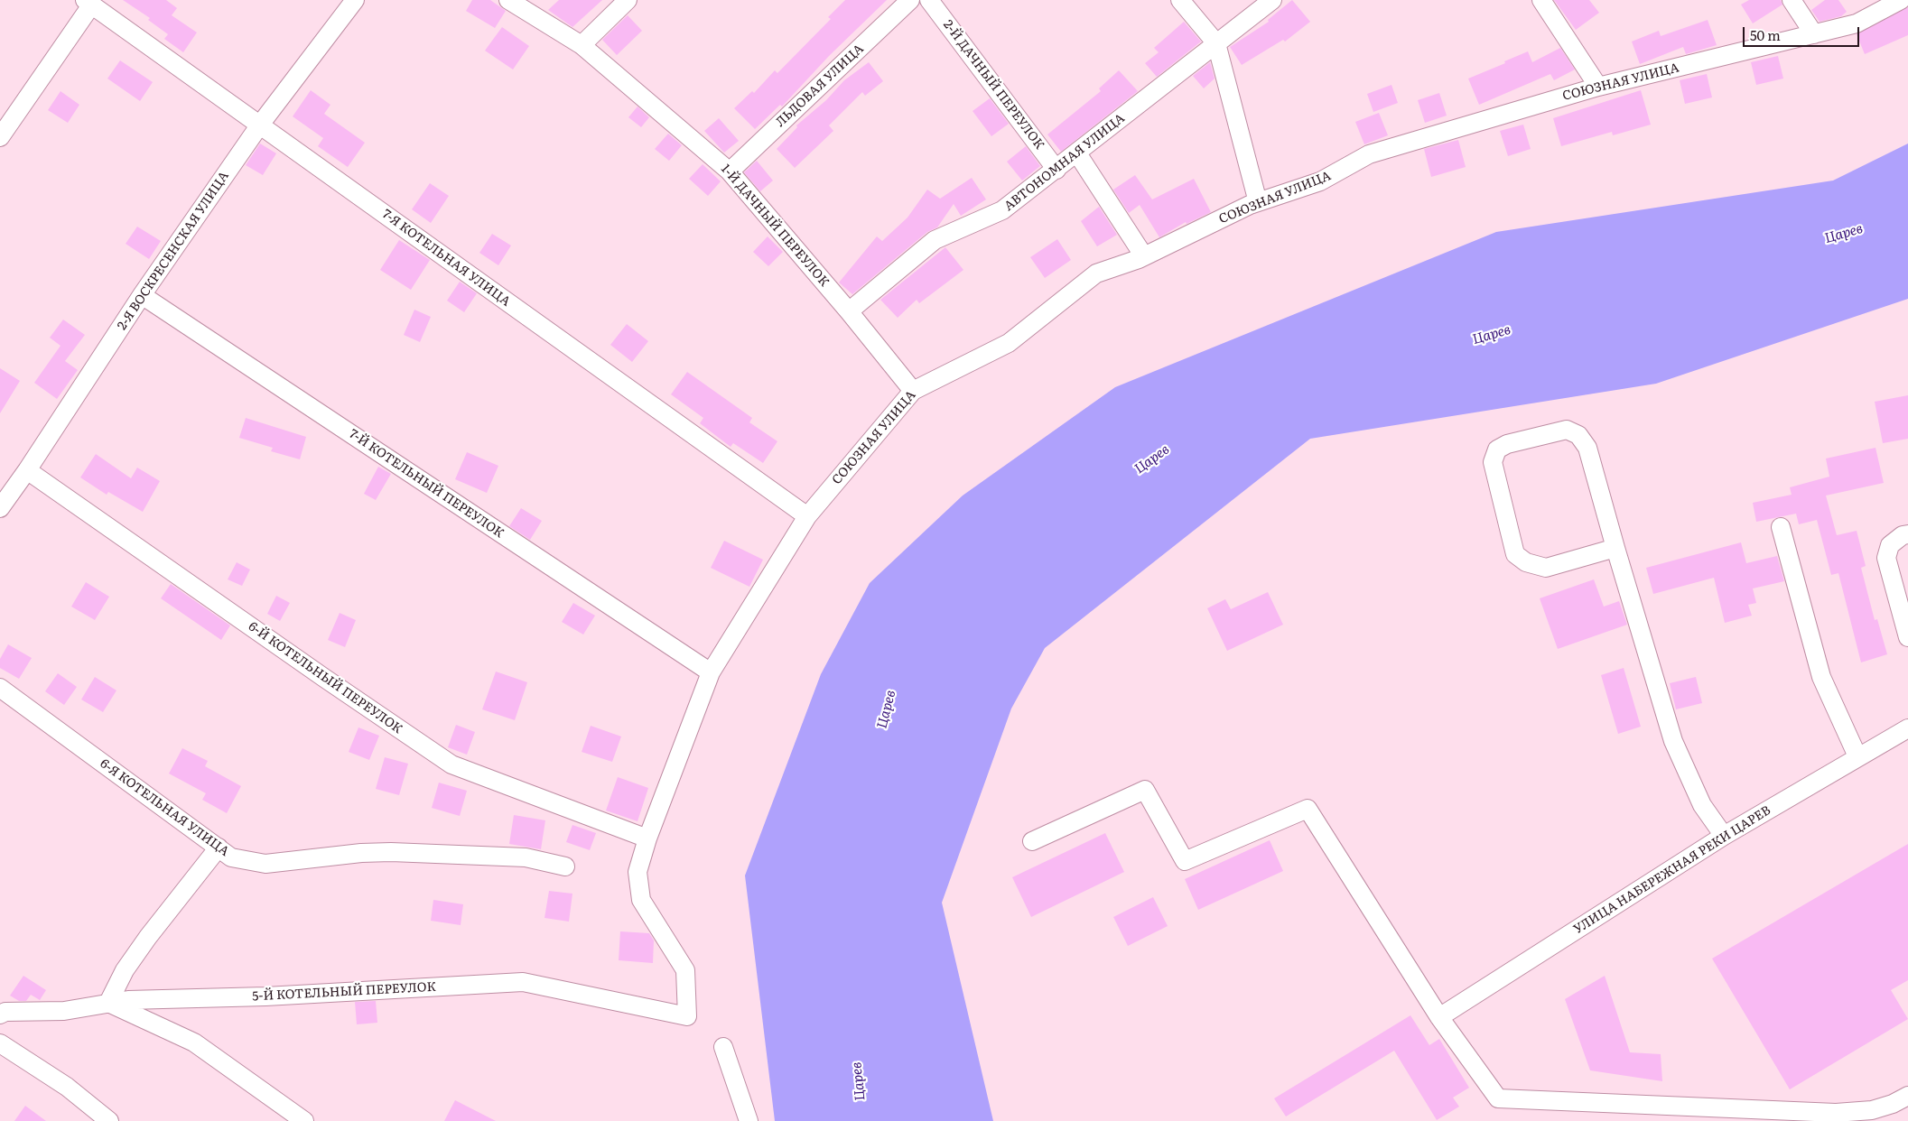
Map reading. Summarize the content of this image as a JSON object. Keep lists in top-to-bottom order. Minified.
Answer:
{"streets":{"street":["СОЮЗНАЯ УЛИЦА","2-Й ДАЧНЫЙ ПЕРЕУЛОК","ЛЬДОВАЯ УЛИЦА","АВТОНОМНАЯ УЛИЦА","1-Й ДАЧНЫЙ ПЕРЕУЛОК","2-Я ВОСКРЕСЕНСКАЯ УЛИЦА","7-Я КОТЕЛЬНАЯ УЛИЦА","7-Й КОТЕЛЬНЫЙ ПЕРЕУЛОК","6-Й КОТЕЛЬНЫЙ ПЕРЕУЛОК","6-Я КОТЕЛЬНАЯ УЛИЦА","УЛИЦА НАБЕРЕЖНАЯ РЕКИ ЦАРЕВ","5-Й КОТЕЛЬНЫЙ ПЕРЕУЛОК"]},"crossings":[["СОЮЗНАЯ УЛИЦА","1-Й ДАЧНЫЙ ПЕРЕУЛОК"],["СОЮЗНАЯ УЛИЦА","7-Я КОТЕЛЬНАЯ УЛИЦА"],["СОЮЗНАЯ УЛИЦА","7-Й КОТЕЛЬНЫЙ ПЕРЕУЛОК"],["СОЮЗНАЯ УЛИЦА","6-Й КОТЕЛЬНЫЙ ПЕРЕУЛОК"],["СОЮЗНАЯ УЛИЦА","5-Й КОТЕЛЬНЫЙ ПЕРЕУЛОК"],["2-Й ДАЧНЫЙ ПЕРЕУЛОК","АВТОНОМНАЯ УЛИЦА"],["ЛЬДОВАЯ УЛИЦА","1-Й ДАЧНЫЙ ПЕРЕУЛОК"],["АВТОНОМНАЯ УЛИЦА","1-Й ДАЧНЫЙ ПЕРЕУЛОК"],["2-Я ВОСКРЕСЕНСКАЯ УЛИЦА","7-Я КОТЕЛЬНАЯ УЛИЦА"],["2-Я ВОСКРЕСЕНСКАЯ УЛИЦА","7-Й КОТЕЛЬНЫЙ ПЕРЕУЛОК"],["2-Я ВОСКРЕСЕНСКАЯ УЛИЦА","6-Й КОТЕЛЬНЫЙ ПЕРЕУЛОК"]],"water":["Царев"],"scale_bar":"50 m"}
